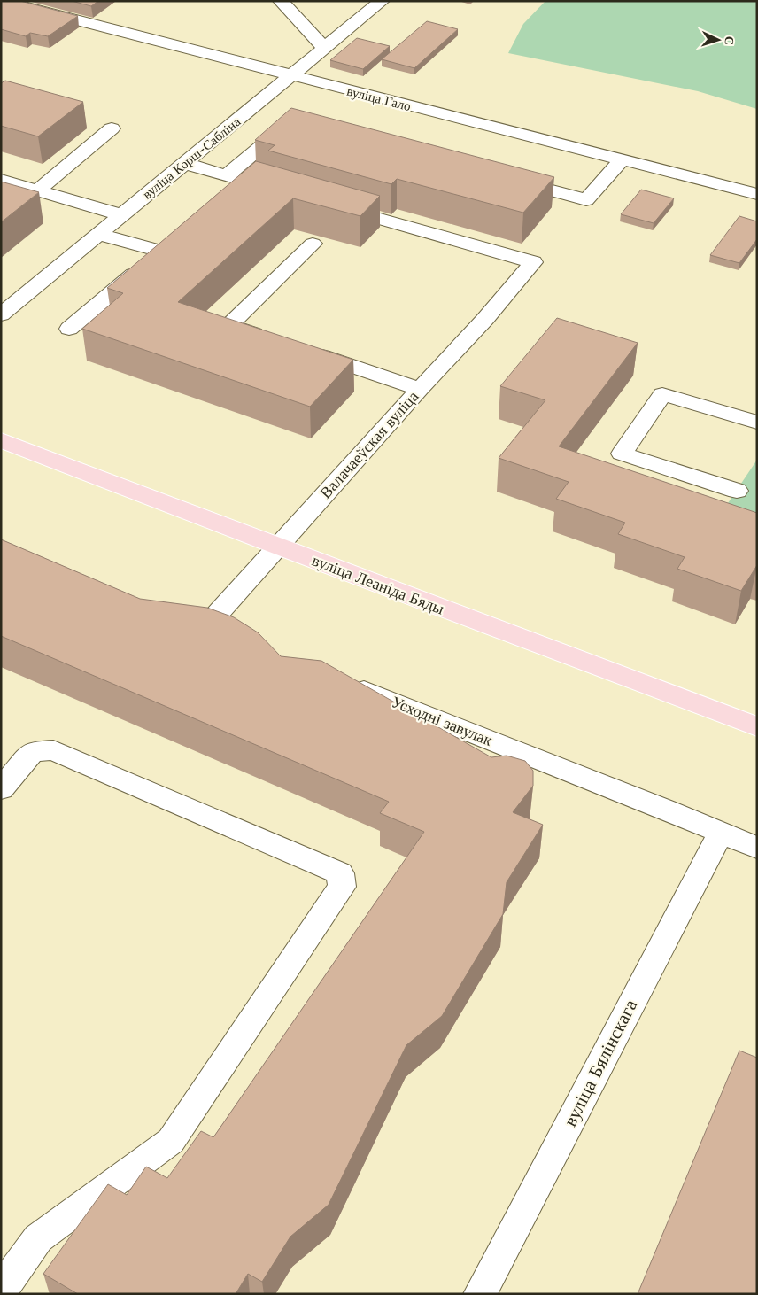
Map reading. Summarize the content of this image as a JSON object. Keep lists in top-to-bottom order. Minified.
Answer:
{"streets":{"main road":["вуліца Леаніда Бяды"],"street":["вуліца Гало","вуліца Корш-Сабліна","Валачаеўская вуліца","Усходні завулак","вуліца Бялінскага"]},"crossings":[["вуліца Гало","вуліца Корш-Сабліна"],["Валачаеўская вуліца","вуліца Леаніда Бяды"],["Усходні завулак","вуліца Бялінскага"]],"north":"right"}
